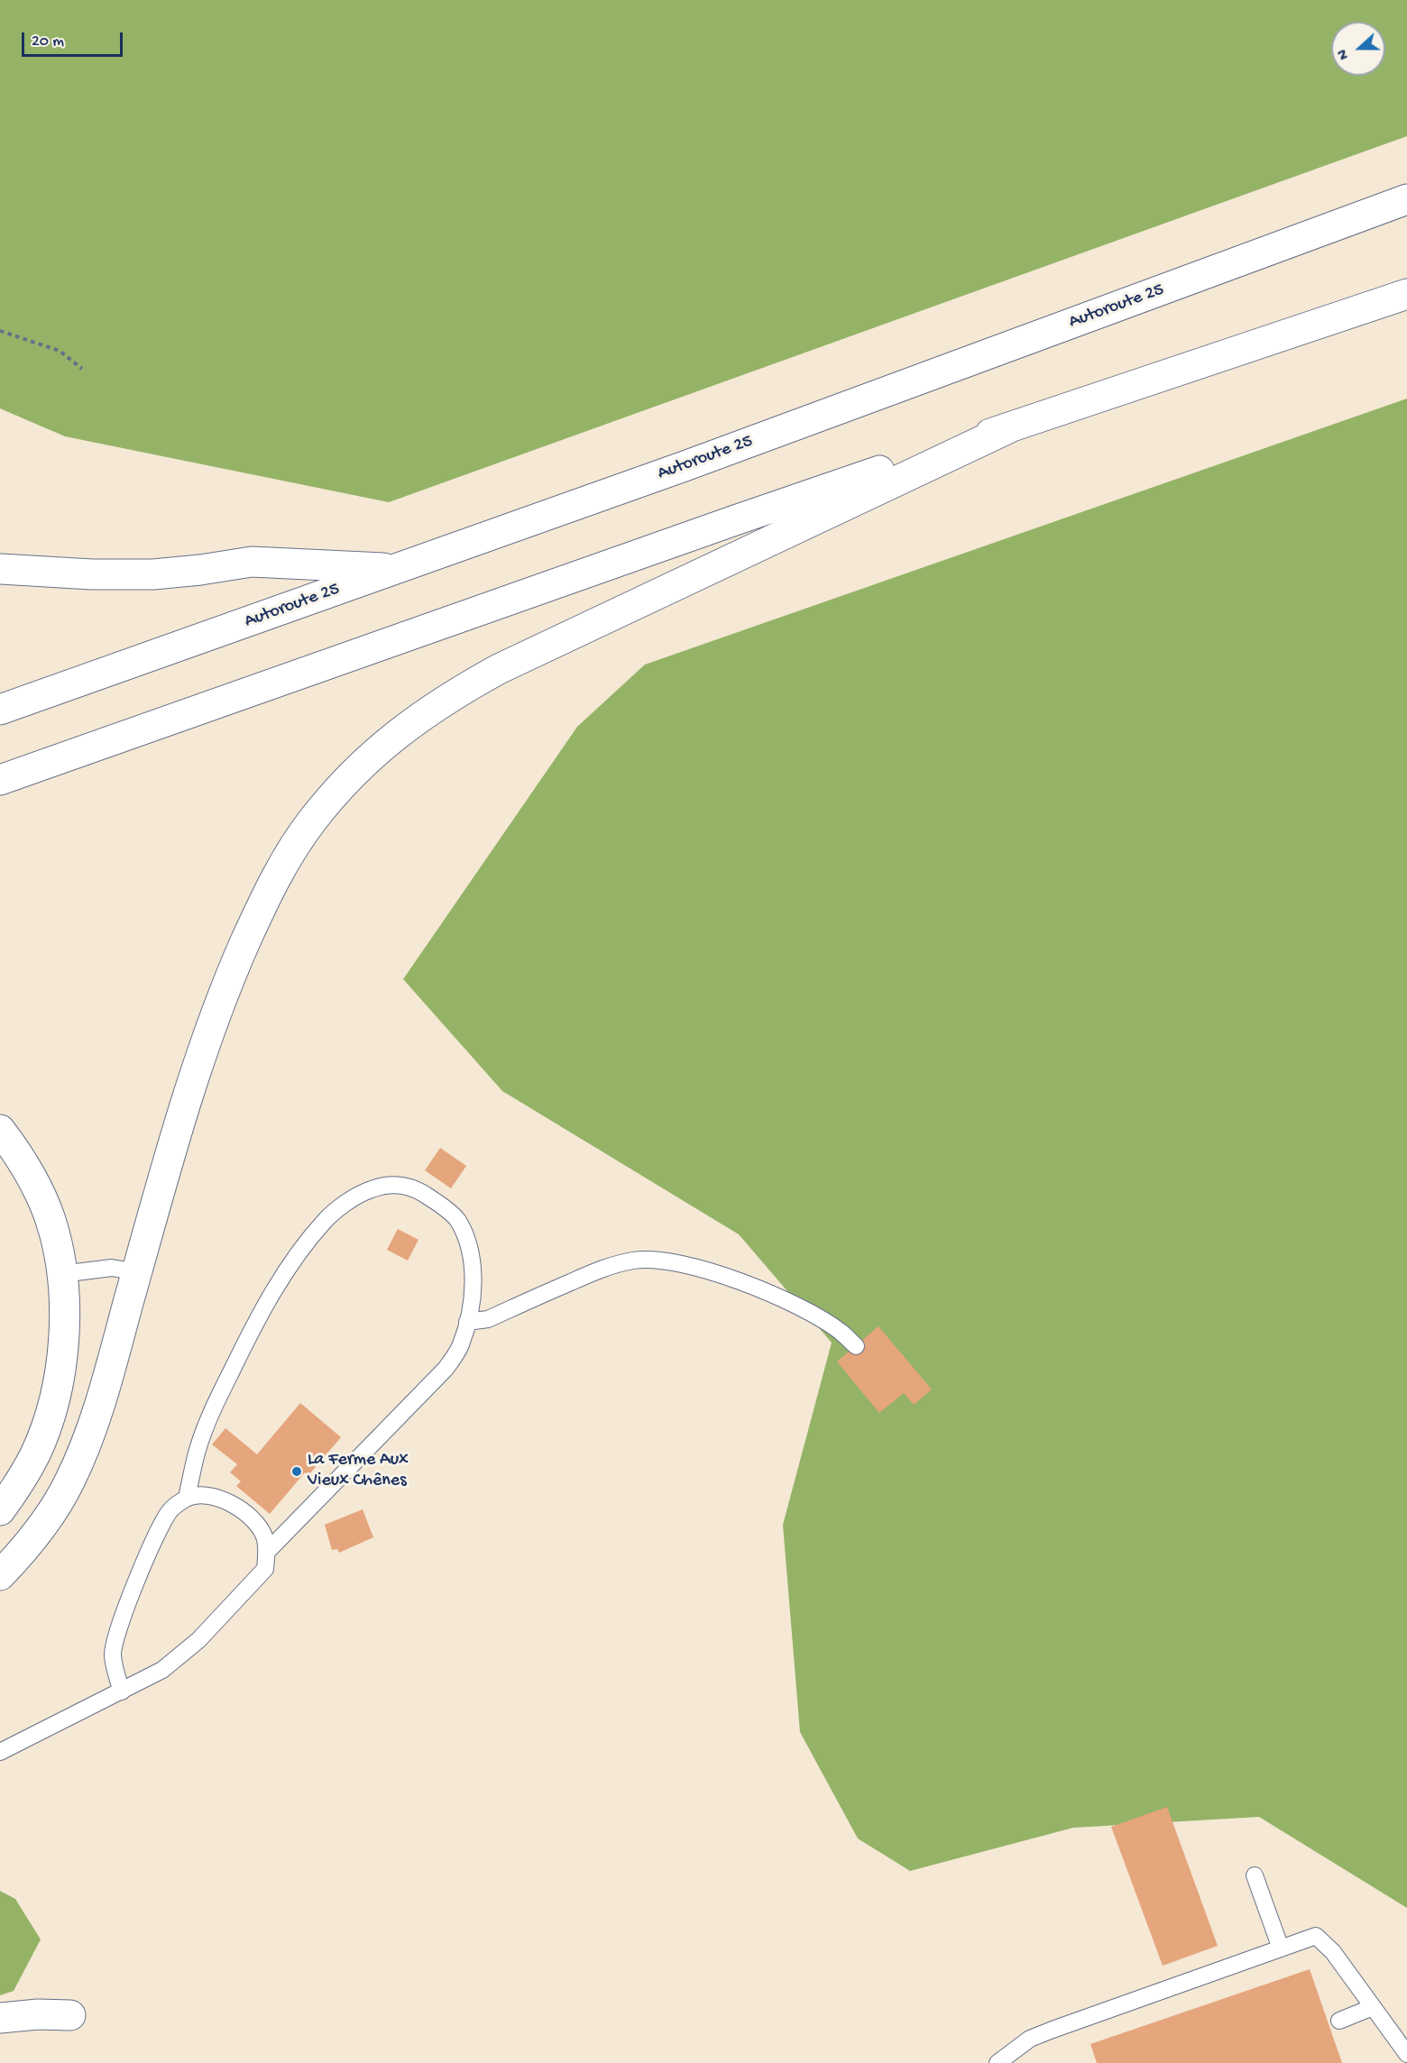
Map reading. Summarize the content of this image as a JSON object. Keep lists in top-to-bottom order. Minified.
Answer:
{"streets":{"main road":["Autoroute 25"]},"places":["La Ferme Aux Vieux Chênes"],"scale_bar":"20 m","north":"left"}
